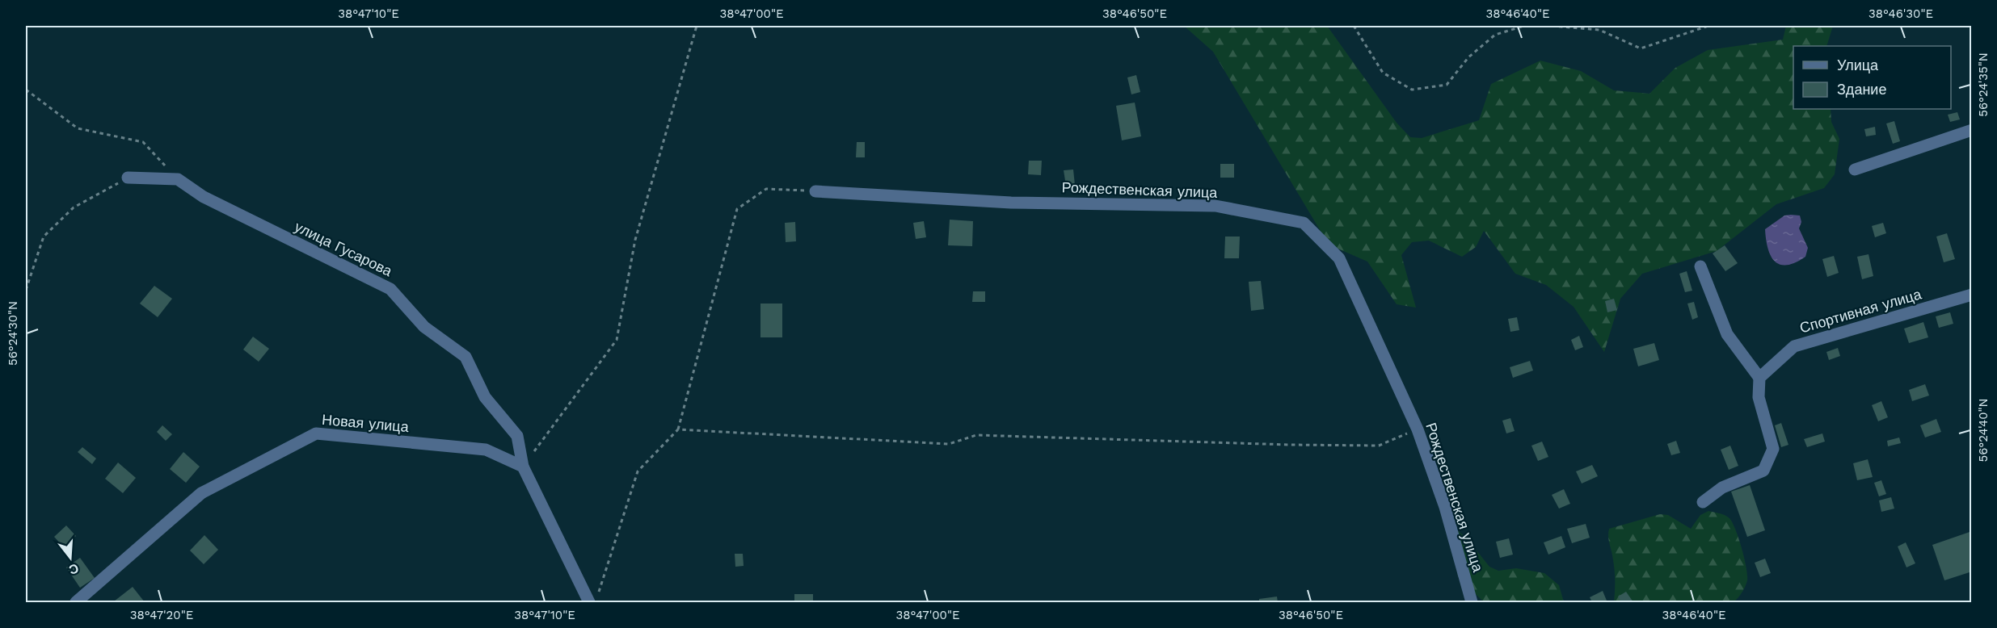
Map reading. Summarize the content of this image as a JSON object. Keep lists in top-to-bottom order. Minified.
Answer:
{"streets":{"street":["Рождественская улица","улица Гусарова","Спортивная улица","Новая улица"]},"crossings":[["улица Гусарова","Новая улица"]],"legend":["Улица","Здание"],"north":"bottom","coordinates":["38°47'10\"E","38°47'00\"E","38°46'50\"E","38°46'40\"E","38°46'30\"E","56°24'35\"N","56°24'30\"N","56°24'40\"N","38°47'20\"E"]}
